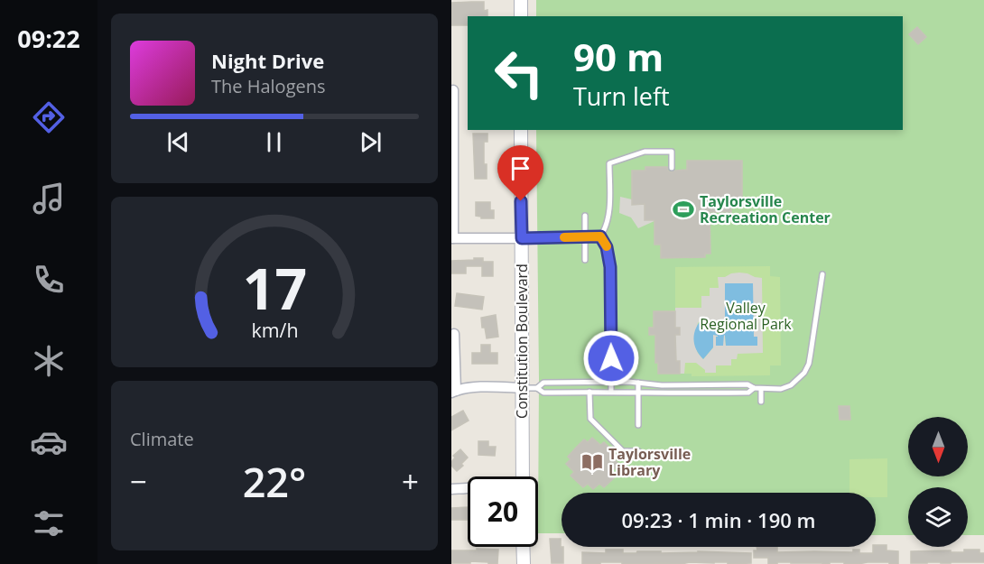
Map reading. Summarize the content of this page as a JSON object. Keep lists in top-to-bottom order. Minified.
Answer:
{"streets":{"main road":["Constitution Boulevard"]},"parks":["Valley Regional Park"],"places":{"sports":["Taylorsville Recreation Center"],"library":["Taylorsville Library"]},"north":"bottom","page":{"tabs":"09:22","turn":["90 m","Turn left"],"song":["Night Drive","The Halogens"],"tile":"Climate","heat":["−","22°","+"],"limit":"20","trip":"09:23 · 1 min · 190 m","gauge":["17","km/h"]}}
